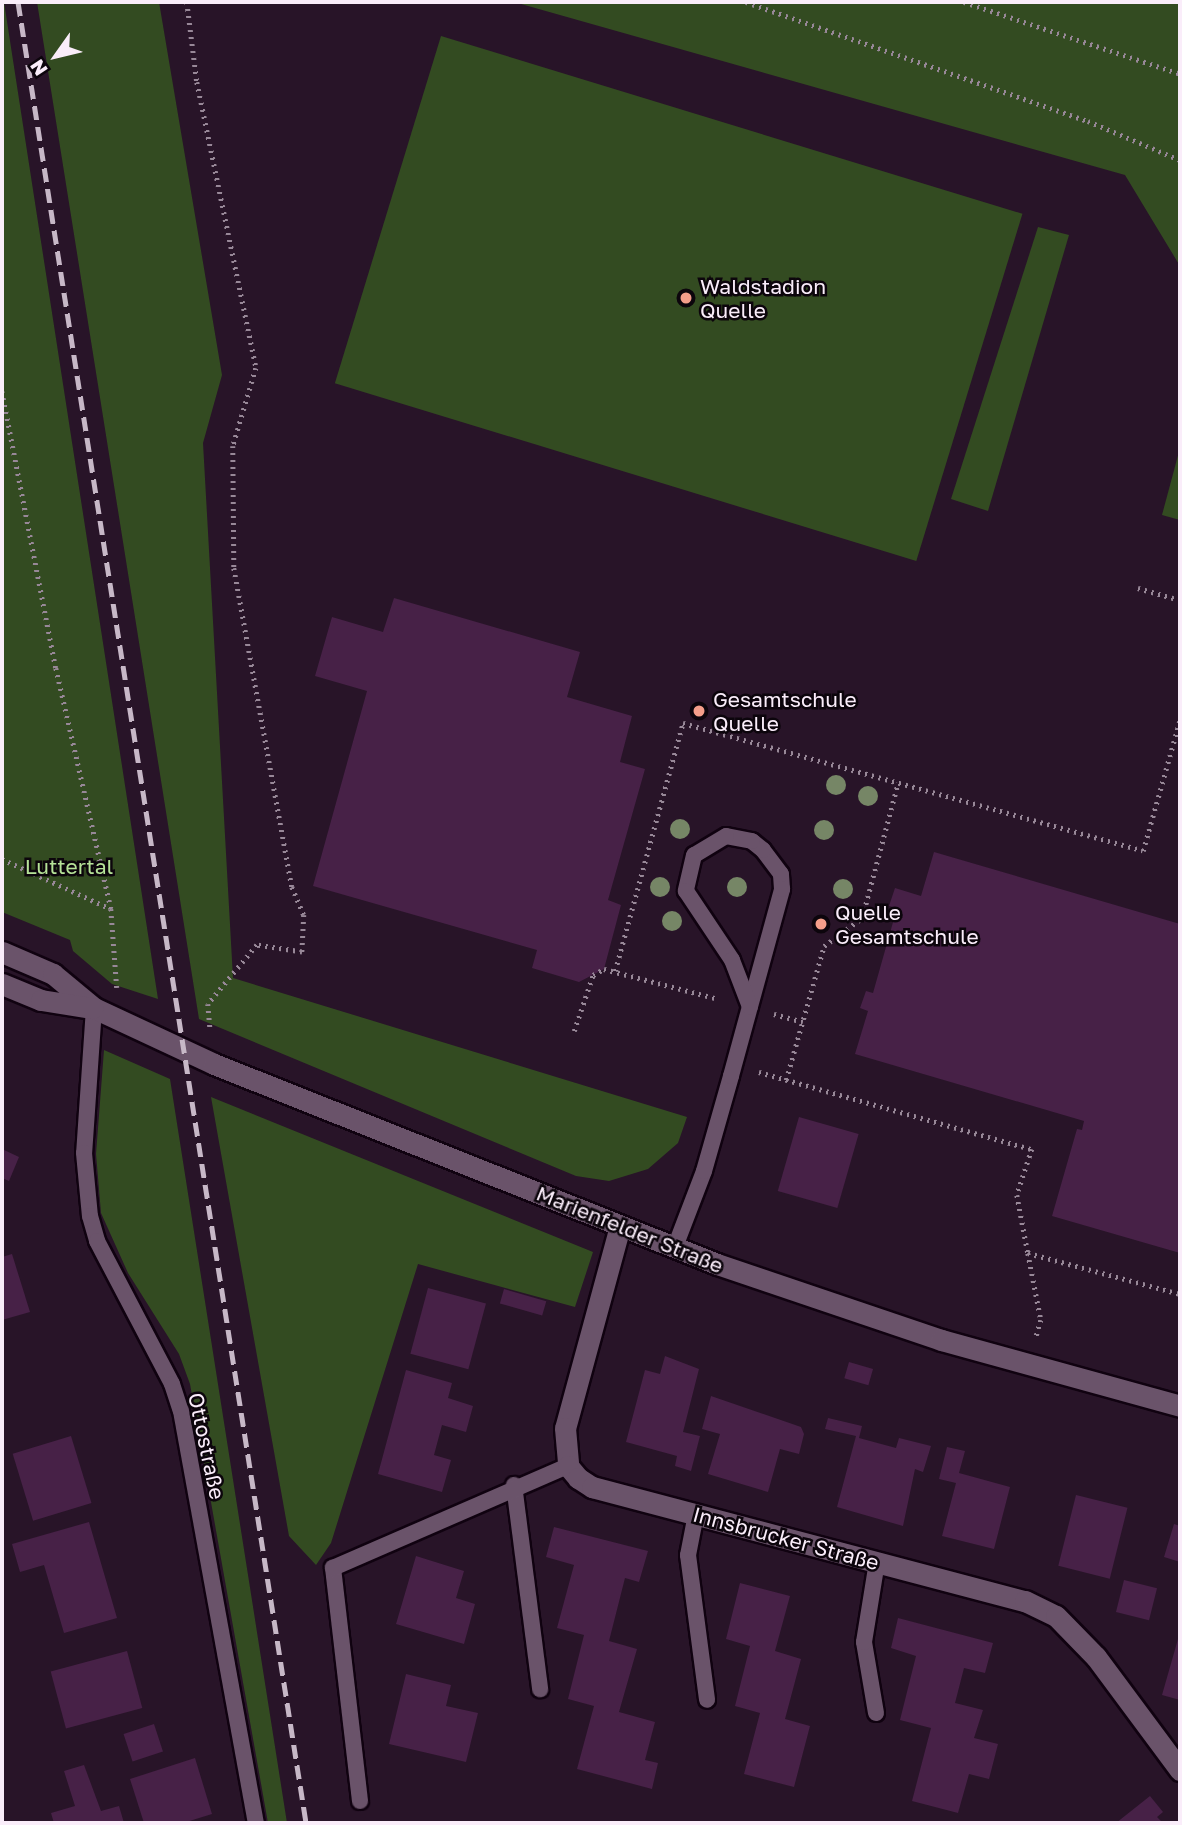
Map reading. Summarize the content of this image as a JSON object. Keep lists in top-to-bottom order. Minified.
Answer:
{"streets":{"street":["Marienfelder Straße","Innsbrucker Straße"],"lane":["Ottostraße"]},"crossings":[["Marienfelder Straße","Ottostraße"]],"parks":["Luttertal"],"places":["Waldstadion Quelle","Gesamtschule Quelle","Quelle Gesamtschule"],"north":"bottom left"}
